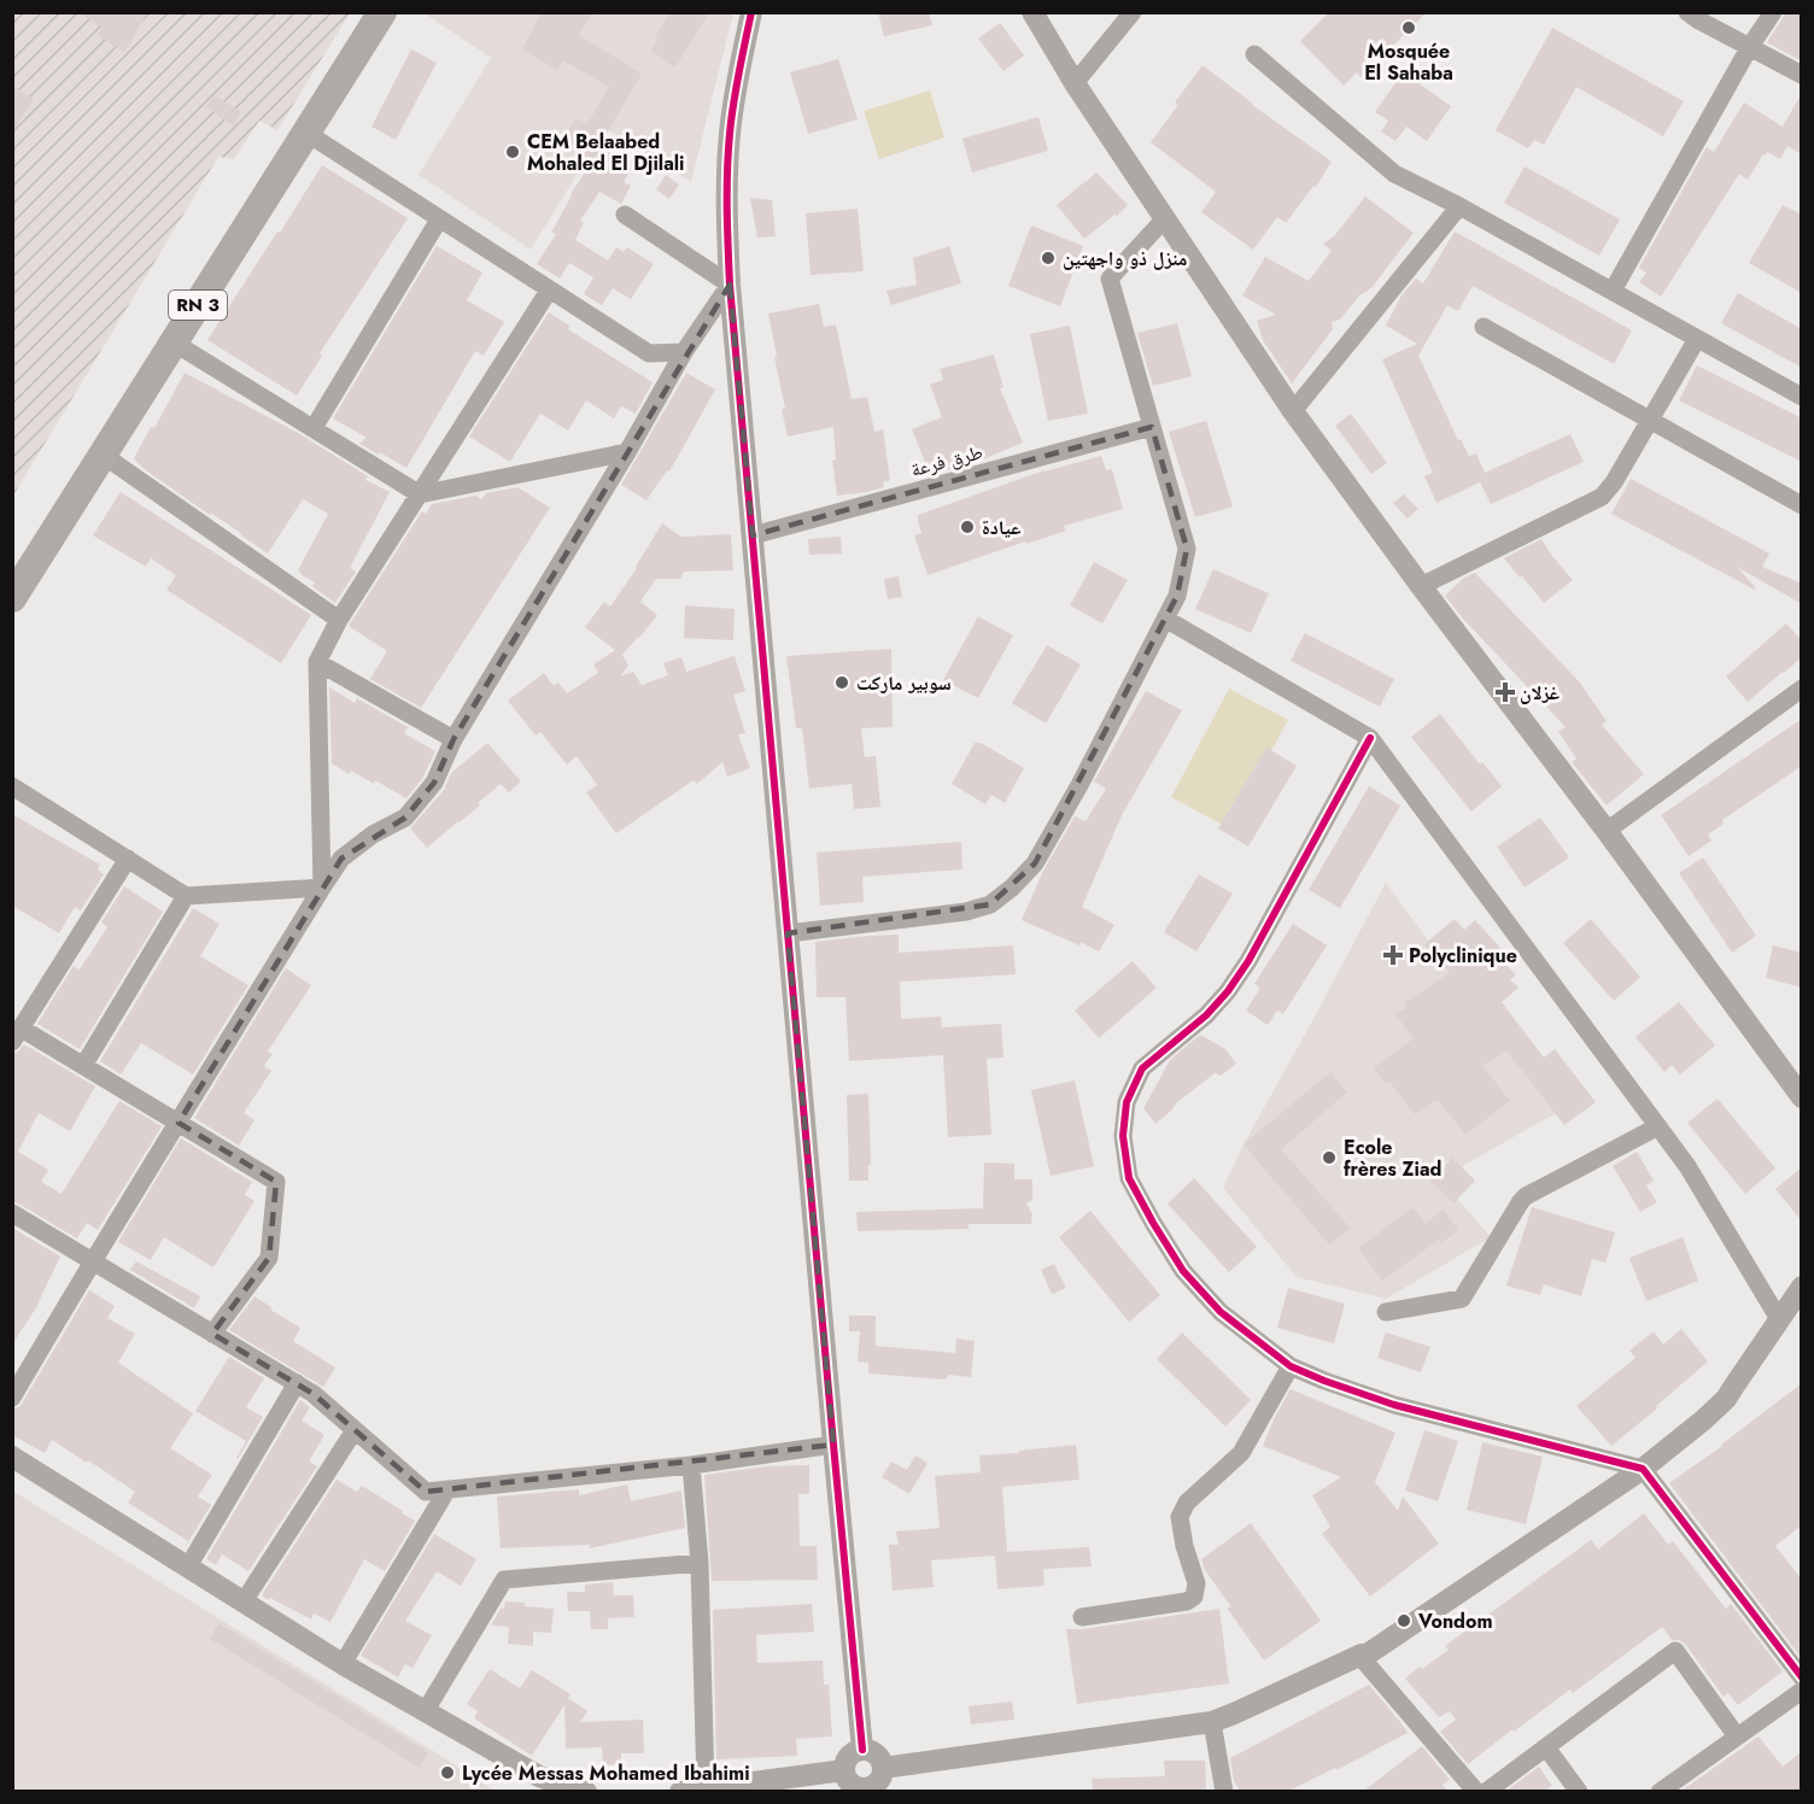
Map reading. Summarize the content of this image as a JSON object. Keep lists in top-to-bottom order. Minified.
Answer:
{"streets":{"main road":["RN 3"],"street":["طرق فرعة"]},"places":{"other":["Mosquée El Sahaba","CEM Belaabed Mohaled El Djilali","منزل ذو واجهتين","عيادة","سوبير ماركت","Ecole frères Ziad","Vondom","Lycée Messas Mohamed Ibahimi"],"health":["غزلان","Polyclinique"]}}
